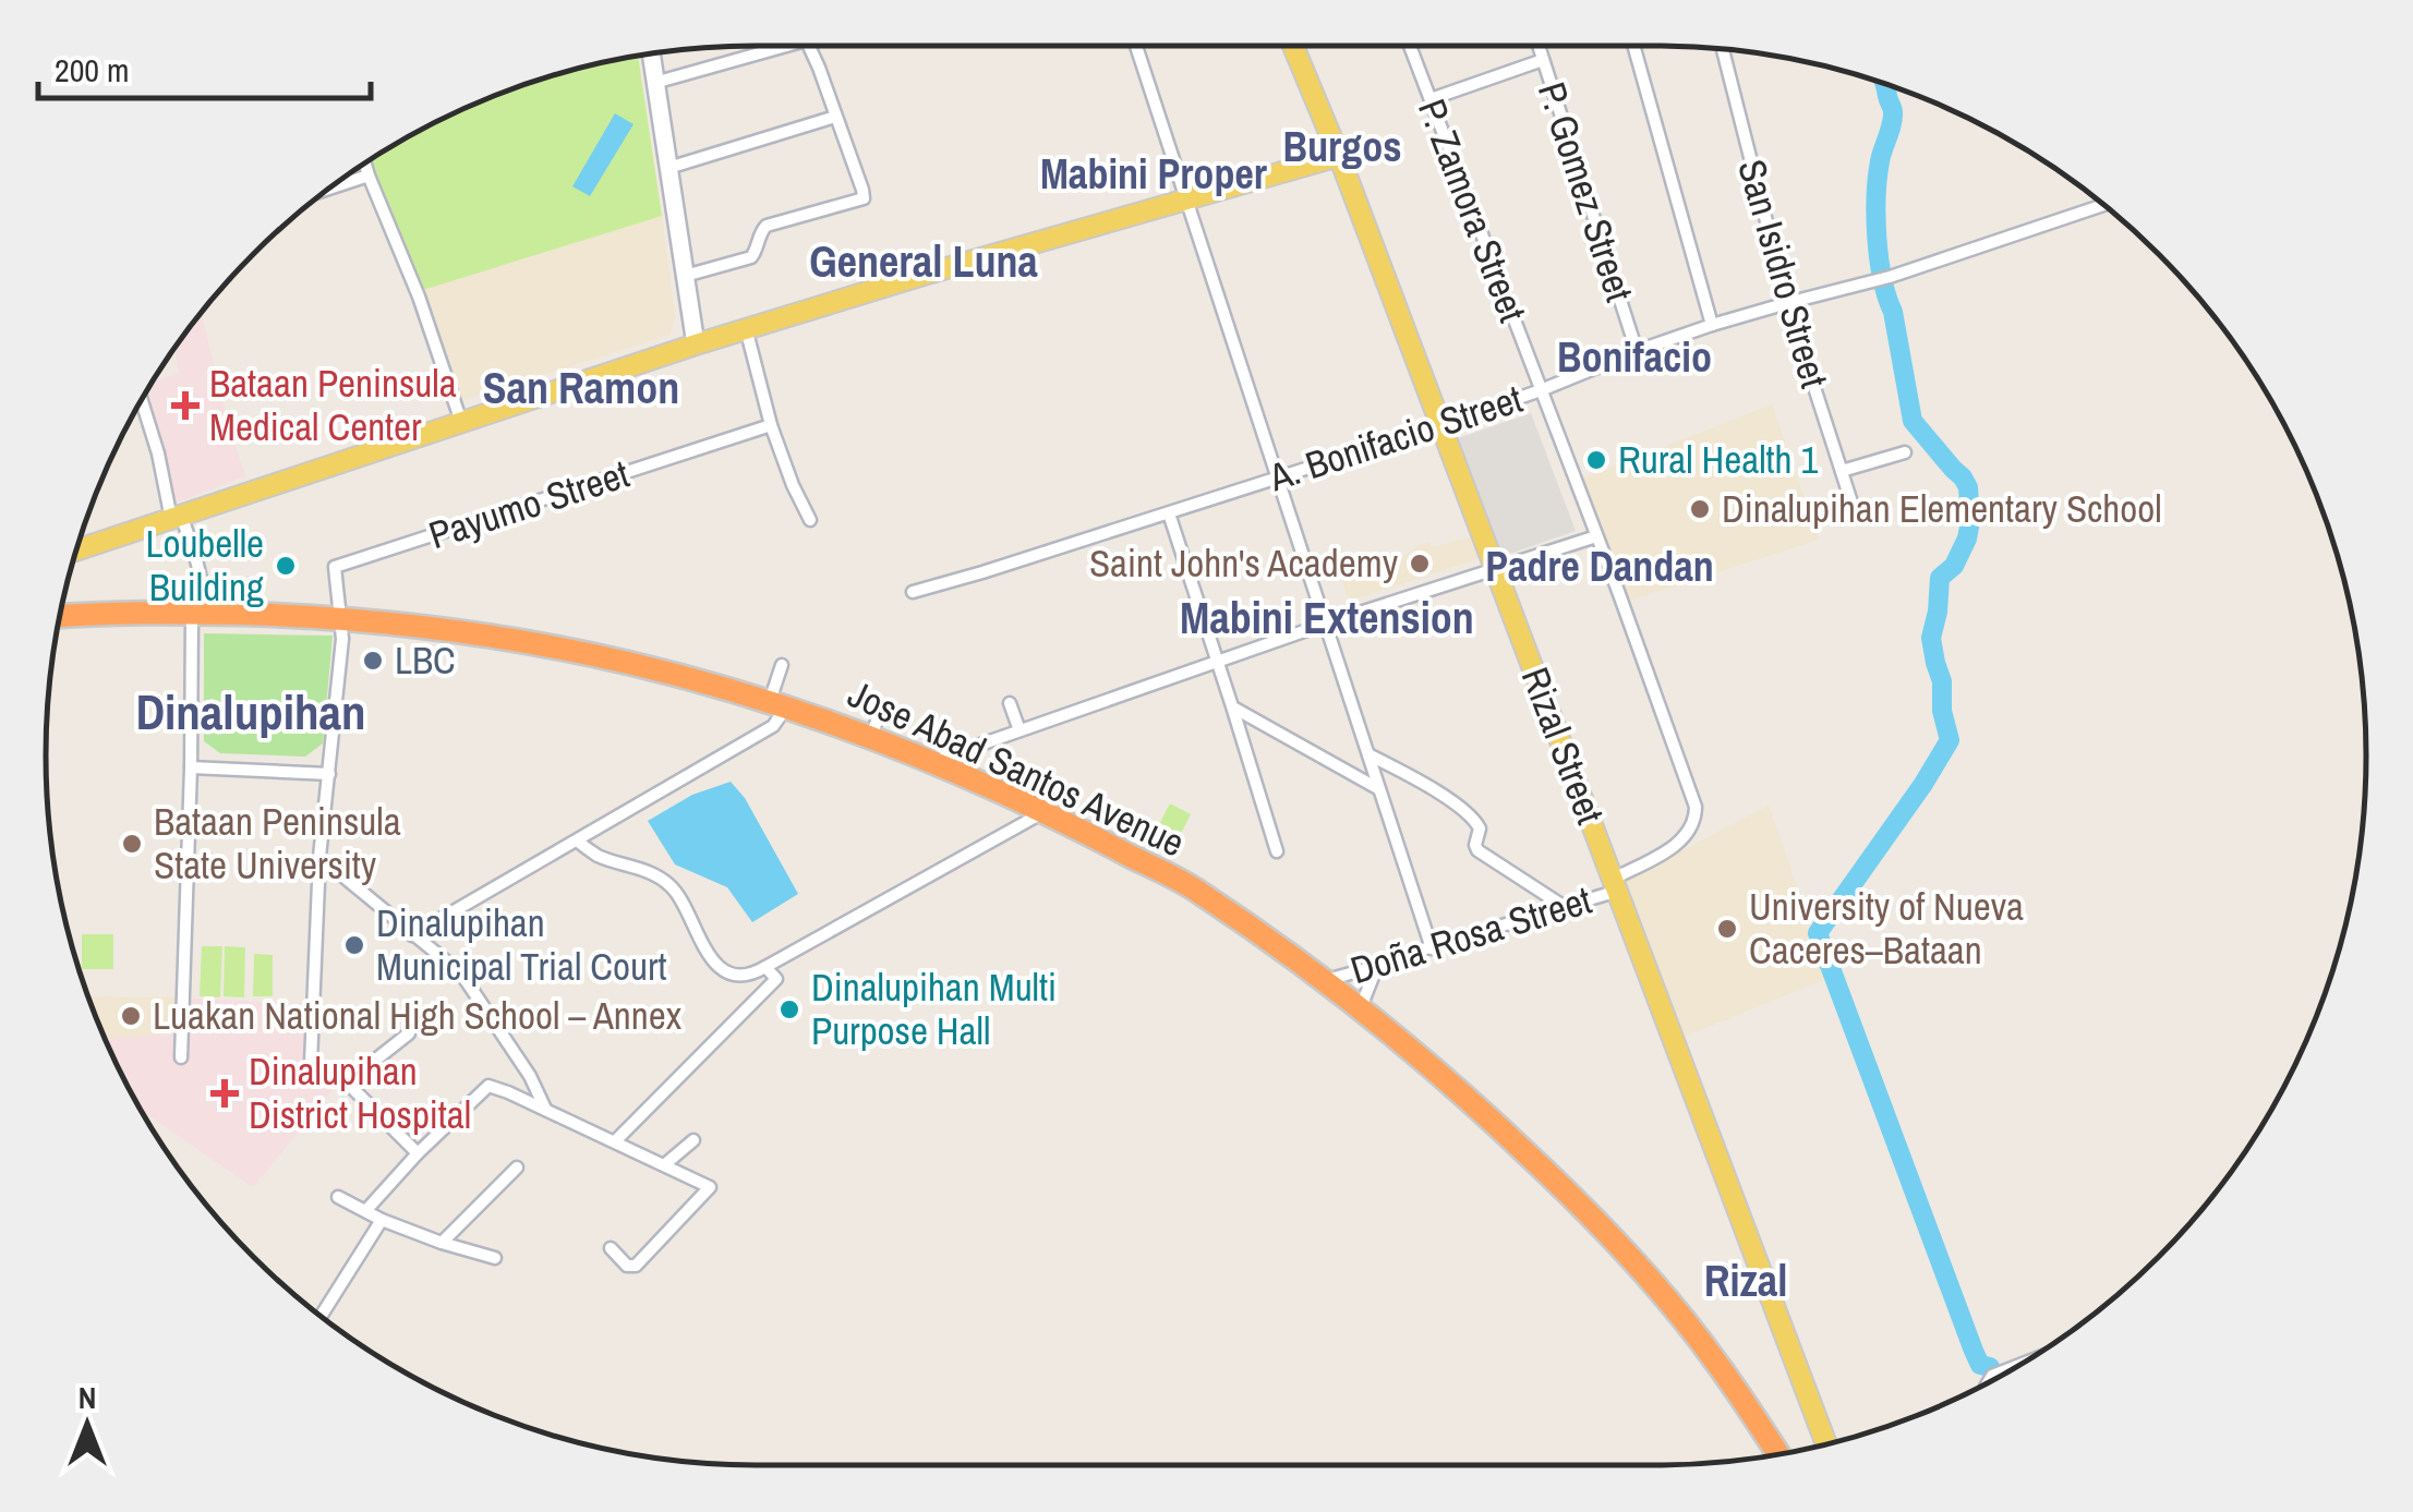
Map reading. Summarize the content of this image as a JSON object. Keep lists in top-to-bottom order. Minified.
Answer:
{"streets":{"highway":["Jose Abad Santos Avenue"],"main road":["Rizal Street"],"street":["P. Gomez Street","P. Zamora Street","San Isidro Street","A. Bonifacio Street","Payumo Street","Doña Rosa Street"]},"crossings":[["P. Gomez Street","A. Bonifacio Street"],["P. Zamora Street","A. Bonifacio Street"],["P. Zamora Street","Doña Rosa Street"],["San Isidro Street","A. Bonifacio Street"],["A. Bonifacio Street","Rizal Street"],["Payumo Street","Jose Abad Santos Avenue"],["Rizal Street","Doña Rosa Street"],["Jose Abad Santos Avenue","Doña Rosa Street"]],"districts":["Burgos","Mabini Proper","General Luna","Bonifacio","San Ramon","Padre Dandan","Mabini Extension","Dinalupihan","Rizal"],"places":{"health":["Bataan Peninsula Medical Center","Dinalupihan District Hospital"],"other":["Rural Health 1","Dinalupihan Elementary School","Saint John's Academy","Loubelle Building","LBC","Bataan Peninsula State University","University of Nueva Caceres–Bataan","Dinalupihan Municipal Trial Court","Dinalupihan Multi Purpose Hall","Luakan National High School – Annex"]},"scale_bar":"200 m","north":"top"}
